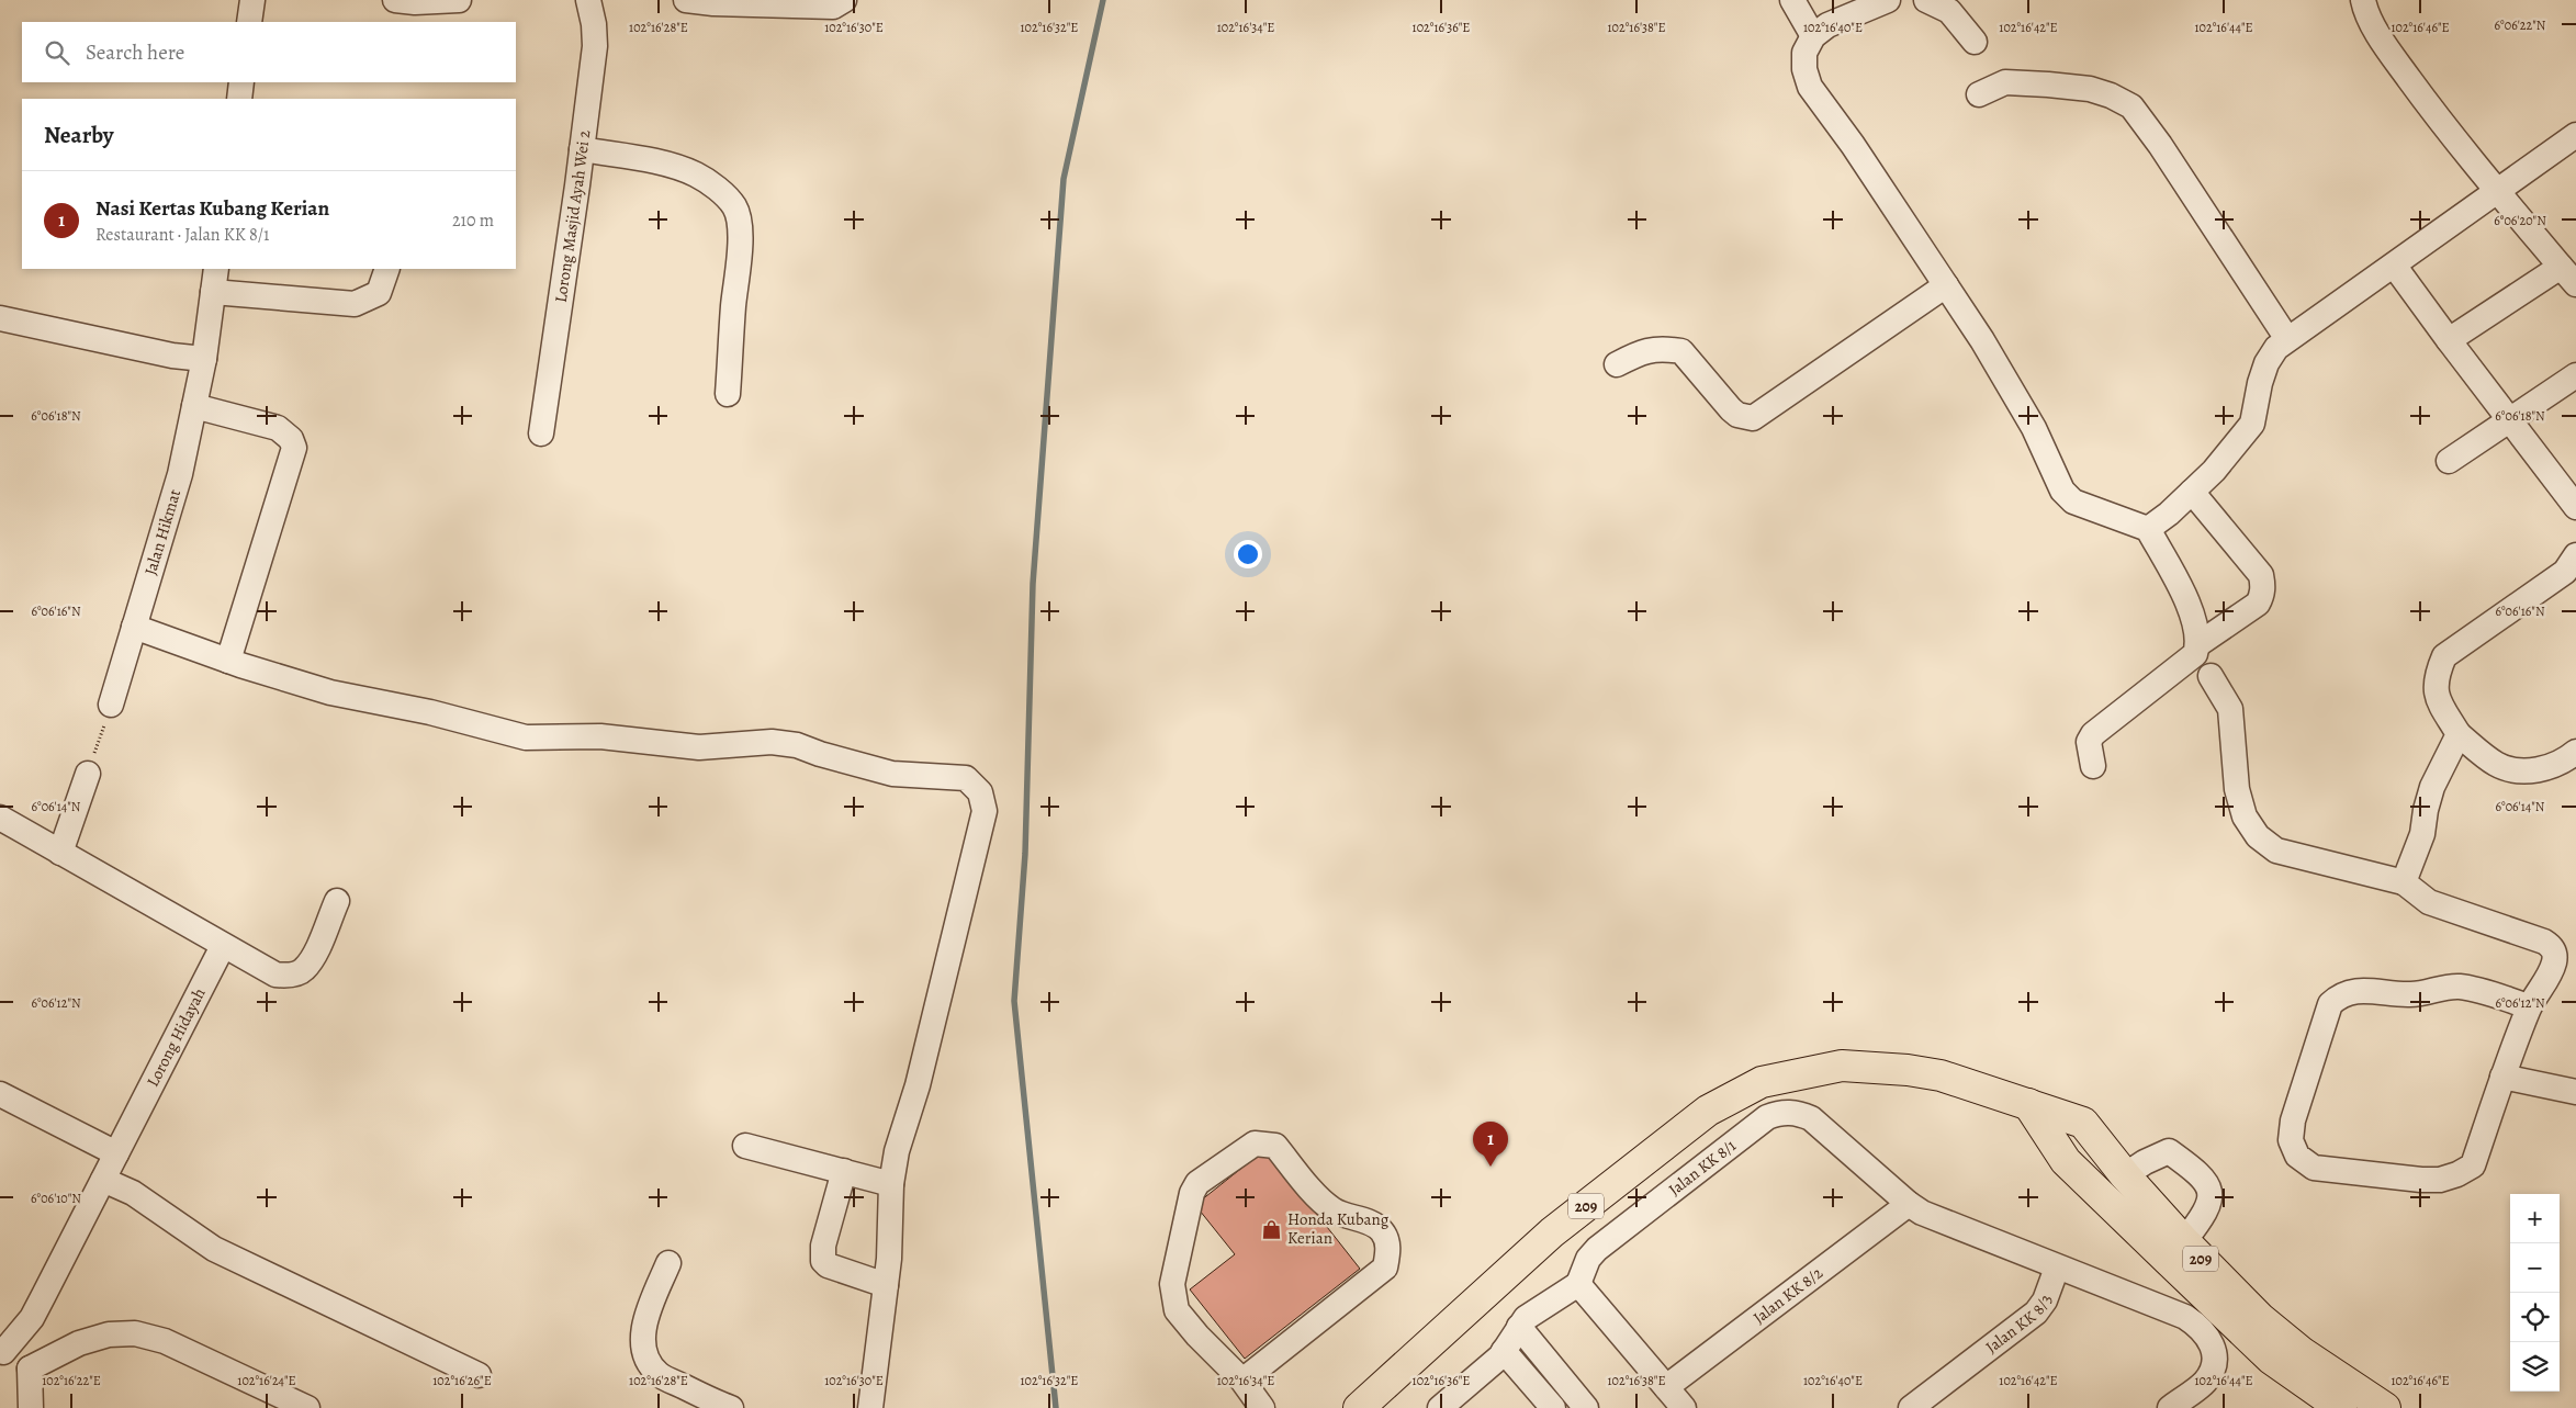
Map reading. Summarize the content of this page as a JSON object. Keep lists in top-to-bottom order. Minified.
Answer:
{"streets":{"main road":["209"],"street":["Lorong Masjid Ayah Wei 2","Jalan Hikmat","Lorong Hidayah","Jalan KK 8/1","Jalan KK 8/2","Jalan KK 8/3"]},"crossings":[["Jalan KK 8/1","Jalan KK 8/2"]],"places":{"shop":["Honda Kubang Kerian"]},"page":{"search":"Search here","heading":"Nearby","list":[{"mark":"1","name":"Nasi Kertas Kubang Kerian","note":"Restaurant · Jalan KK 8/1","value":"210 m"}],"pins":"1","map_buttons":["+","−"]},"coordinates":["6°06'22\"N","102°16'28\"E","102°16'30\"E","102°16'32\"E","102°16'34\"E","102°16'36\"E","102°16'38\"E","102°16'40\"E","102°16'42\"E","102°16'44\"E","102°16'46\"E","6°06'20\"N","6°06'18\"N","6°06'16\"N","6°06'14\"N","6°06'12\"N","6°06'10\"N","102°16'22\"E","102°16'24\"E","102°16'26\"E"]}
